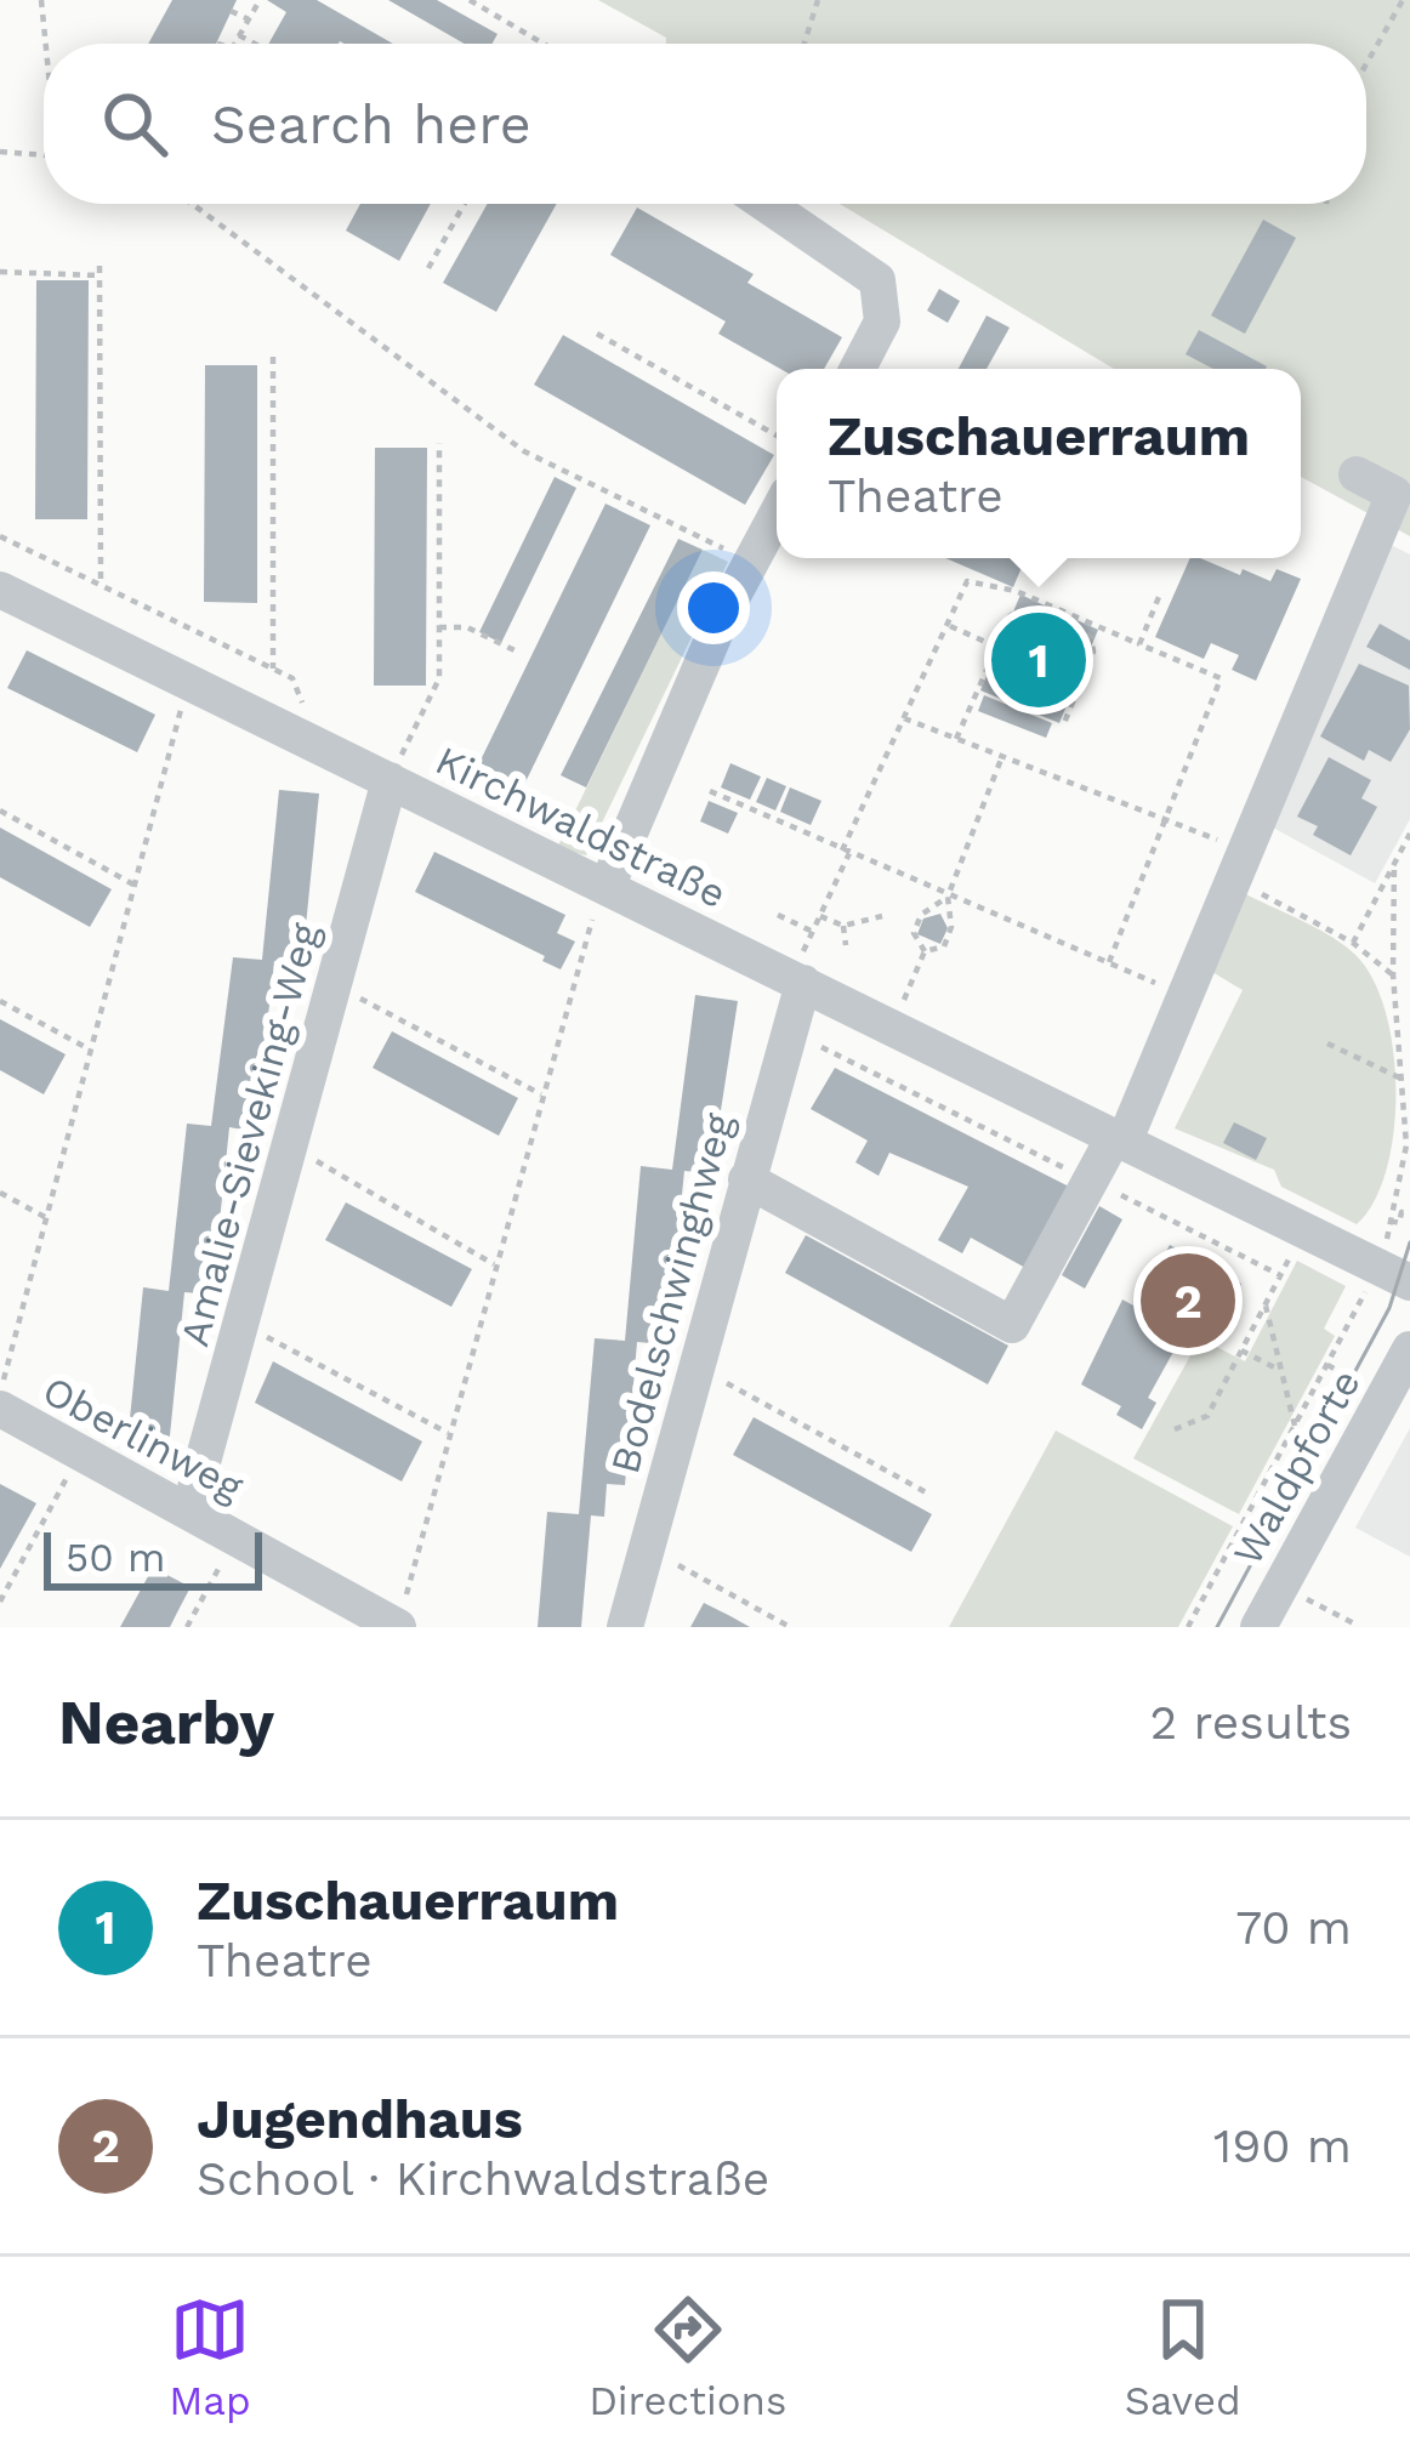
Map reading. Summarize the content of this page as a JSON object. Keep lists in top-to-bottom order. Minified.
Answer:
{"streets":{"street":["Kirchwaldstraße","Amalie-Sieveking-Weg","Bodelschwinghweg","Oberlinweg","Waldpforte"]},"crossings":[["Kirchwaldstraße","Amalie-Sieveking-Weg"],["Kirchwaldstraße","Bodelschwinghweg"],["Amalie-Sieveking-Weg","Oberlinweg"]],"scale_bar":"50 m","page":{"search":"Search here","popup":["Zuschauerraum","Theatre"],"pins":["1","2"],"scale":"50 m","heading":["Nearby","2 results"],"list":[{"mark":"1","name":"Zuschauerraum","note":"Theatre","value":"70 m"},{"mark":"2","name":"Jugendhaus","note":"School · Kirchwaldstraße","value":"190 m"}],"nav":["Map","Directions","Saved"]}}
